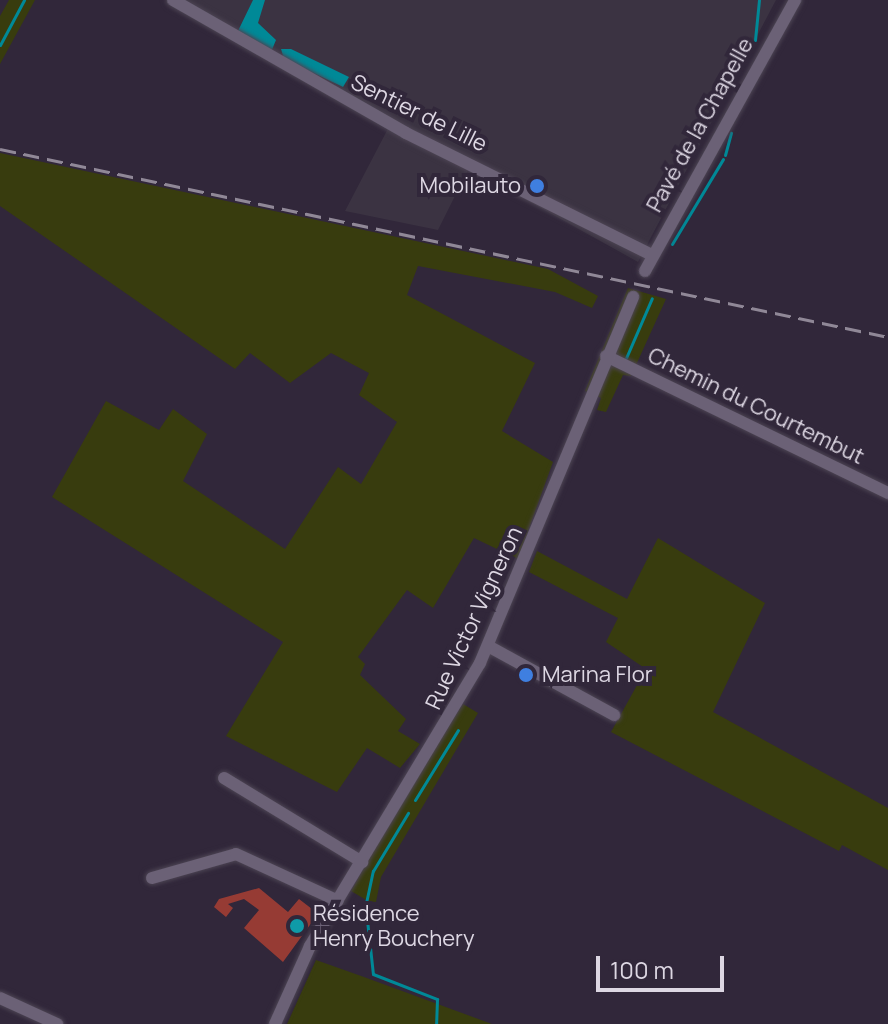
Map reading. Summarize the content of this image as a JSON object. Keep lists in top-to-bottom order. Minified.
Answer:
{"streets":{"street":["Sentier de Lille","Pavé de la Chapelle","Chemin du Courtembut","Rue Victor Vigneron"]},"crossings":[["Sentier de Lille","Pavé de la Chapelle"],["Chemin du Courtembut","Rue Victor Vigneron"]],"places":["Mobilauto","Marina Flor","Résidence Henry Bouchery"],"scale_bar":"100 m"}
